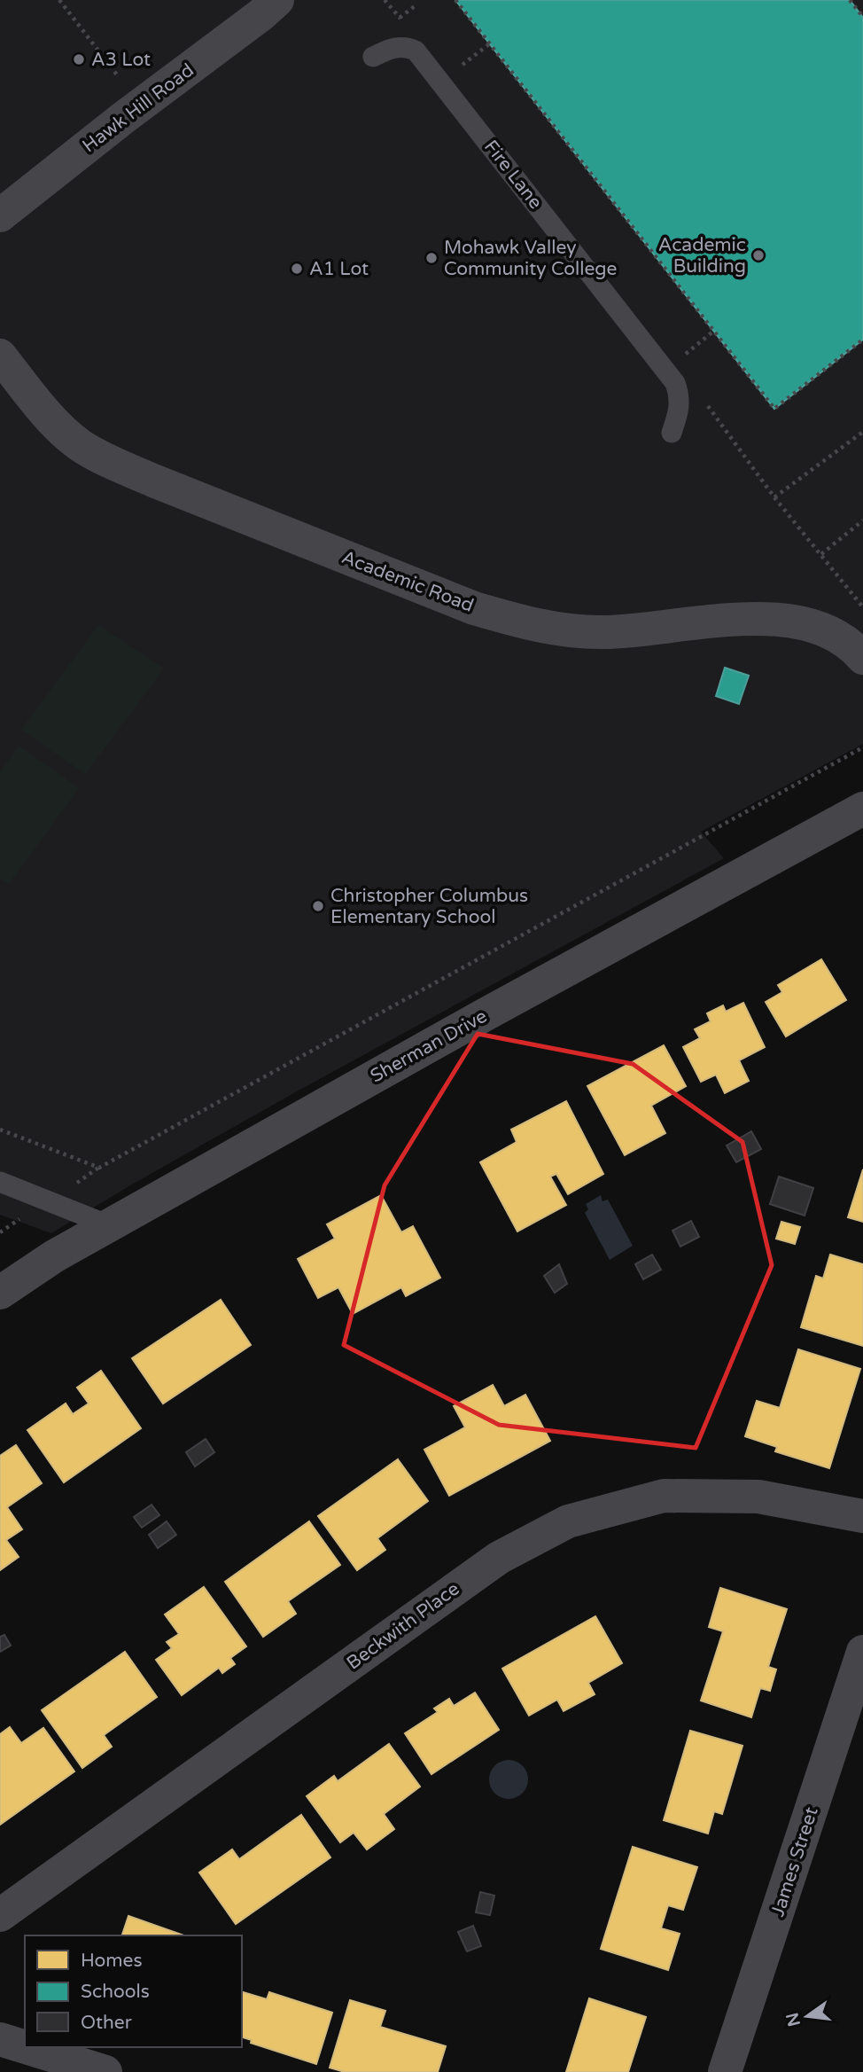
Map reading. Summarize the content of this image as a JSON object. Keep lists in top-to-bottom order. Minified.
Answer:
{"streets":{"street":["Hawk Hill Road","Academic Road","Sherman Drive","Beckwith Place","James Street"],"lane":["Fire Lane"]},"places":["A3 Lot","Academic Building","Mohawk Valley Community College","A1 Lot","Christopher Columbus Elementary School"],"legend":["Homes","Schools","Other"],"north":"left"}
